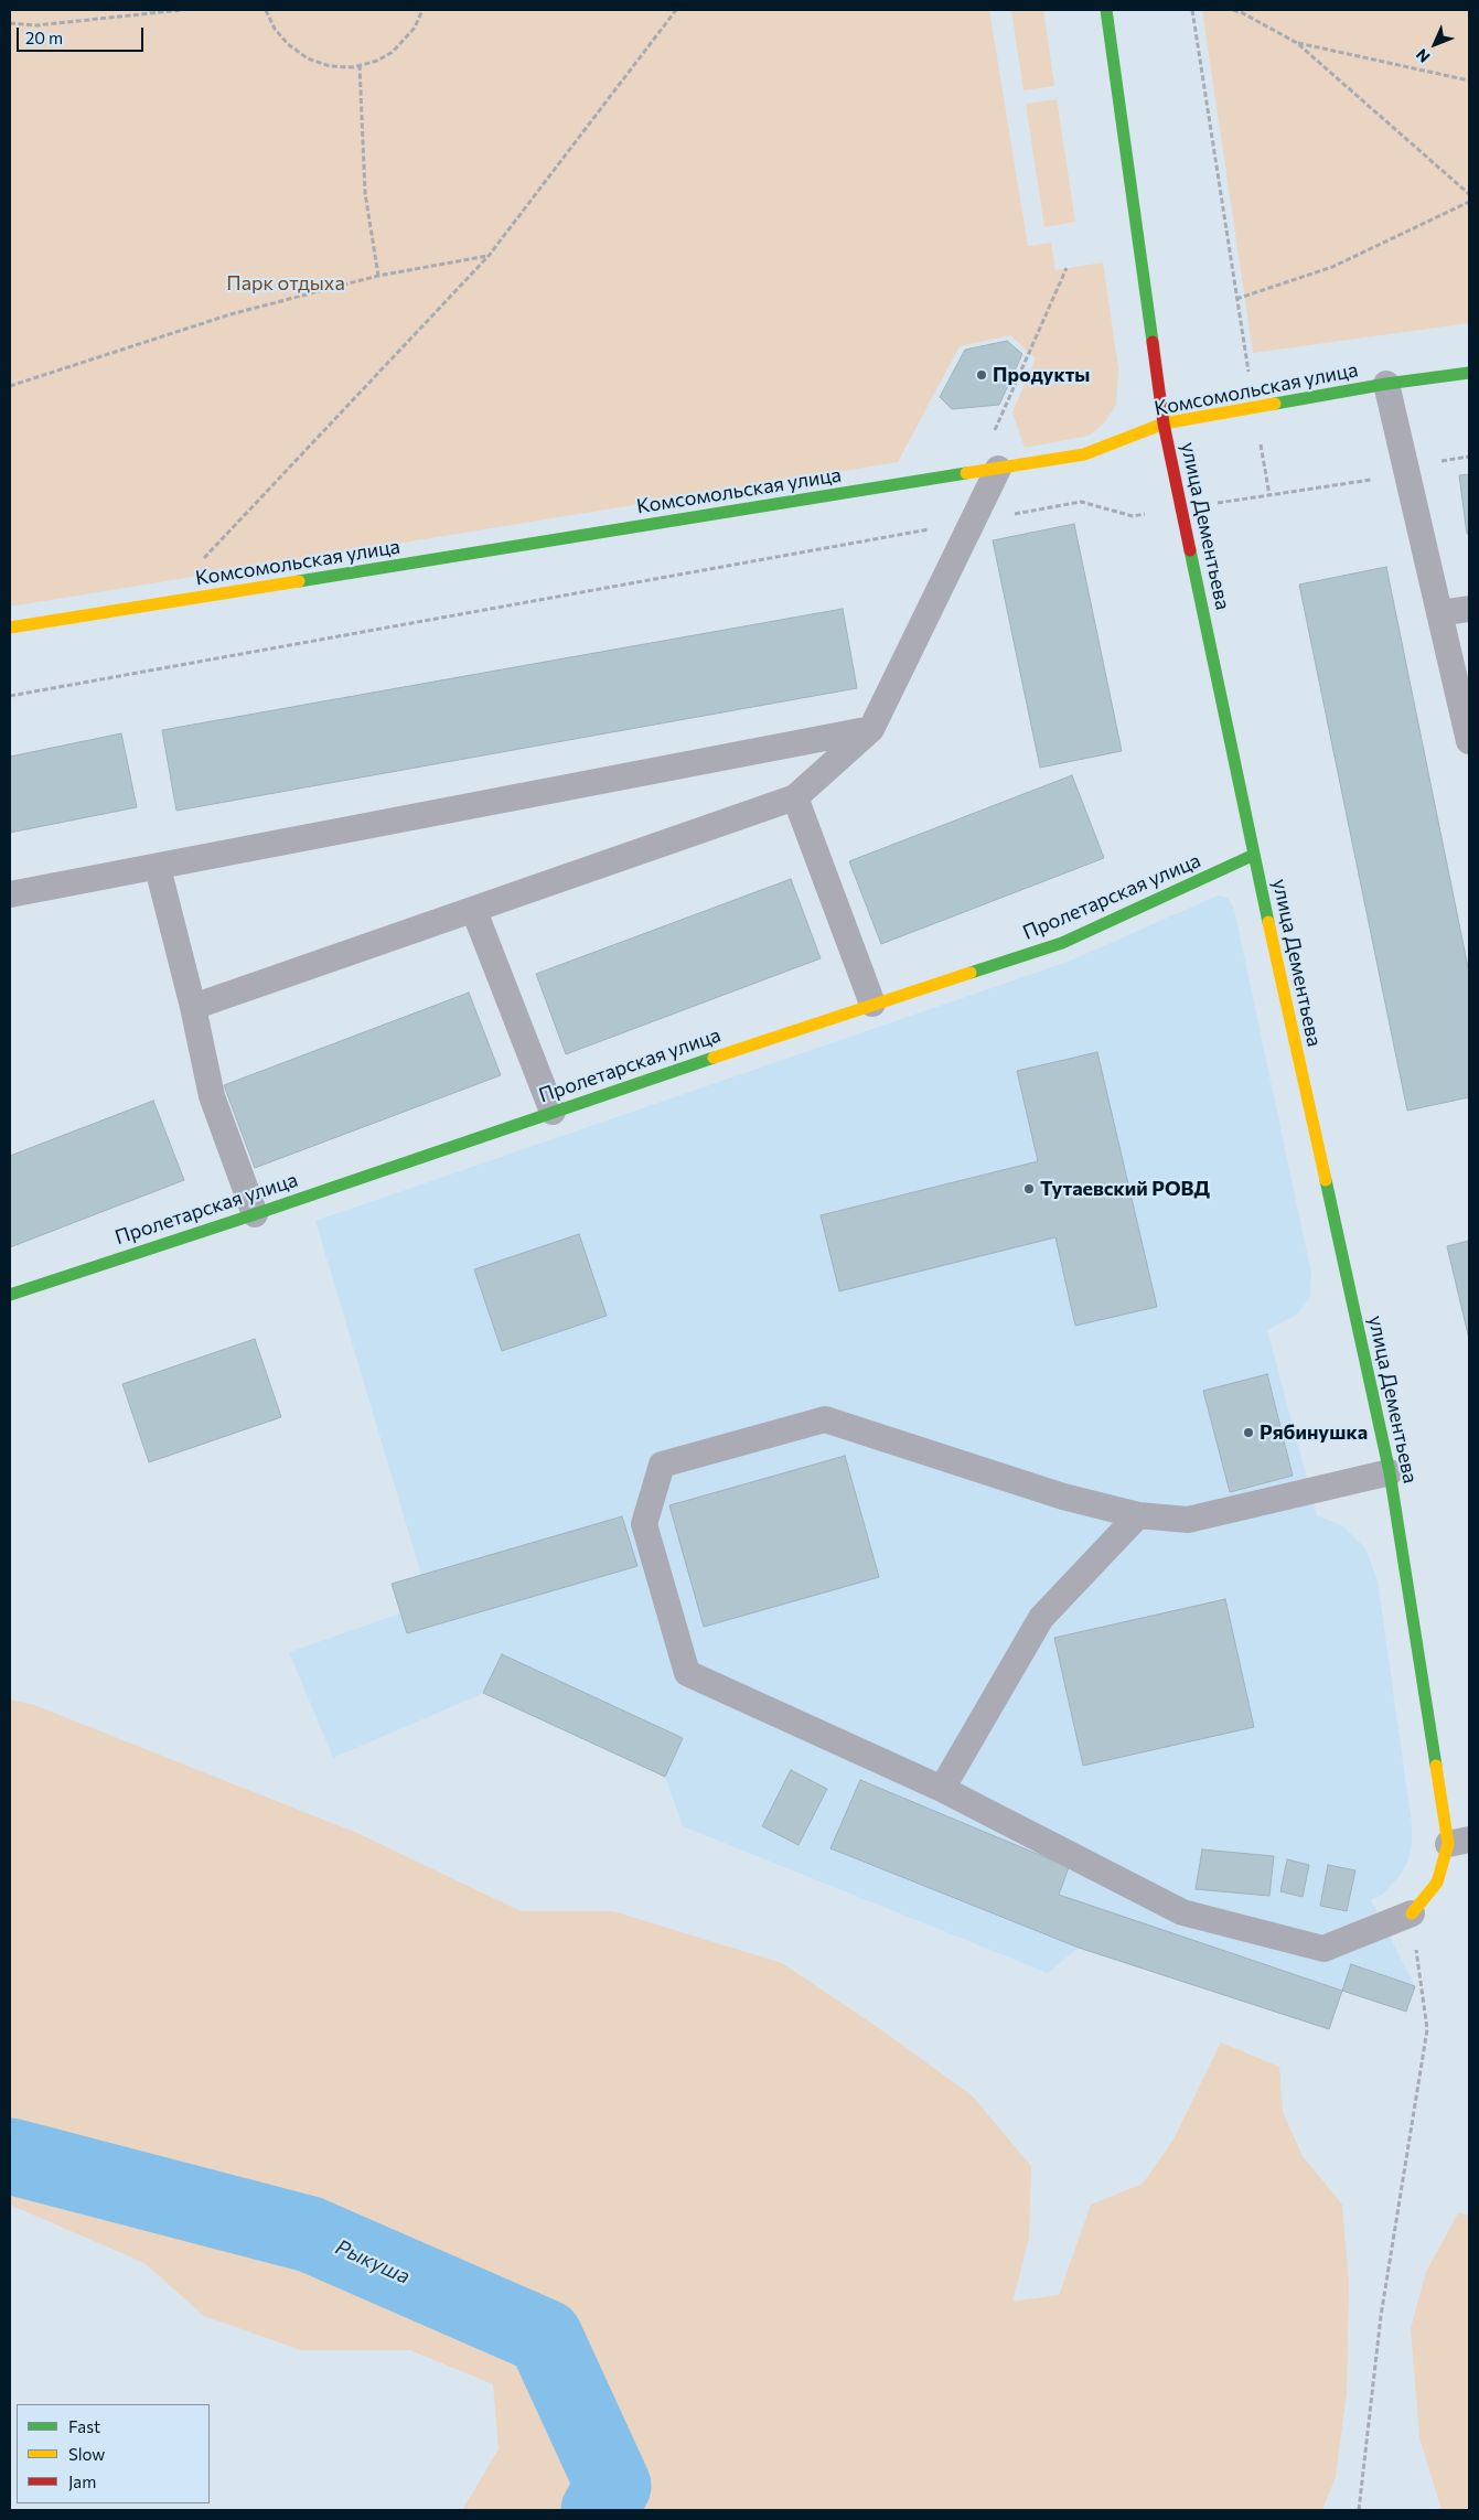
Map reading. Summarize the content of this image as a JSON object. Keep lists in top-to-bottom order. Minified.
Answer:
{"streets":{"street":["Комсомольская улица","улица Дементьева","Пролетарская улица"]},"crossings":[["Комсомольская улица","улица Дементьева"],["улица Дементьева","Пролетарская улица"]],"water":["Рыкуша"],"parks":["Парк отдыха"],"places":["Продукты","Тутаевский РОВД","Рябинушка"],"legend":["Fast","Slow","Jam"],"scale_bar":"20 m","north":"bottom left"}
